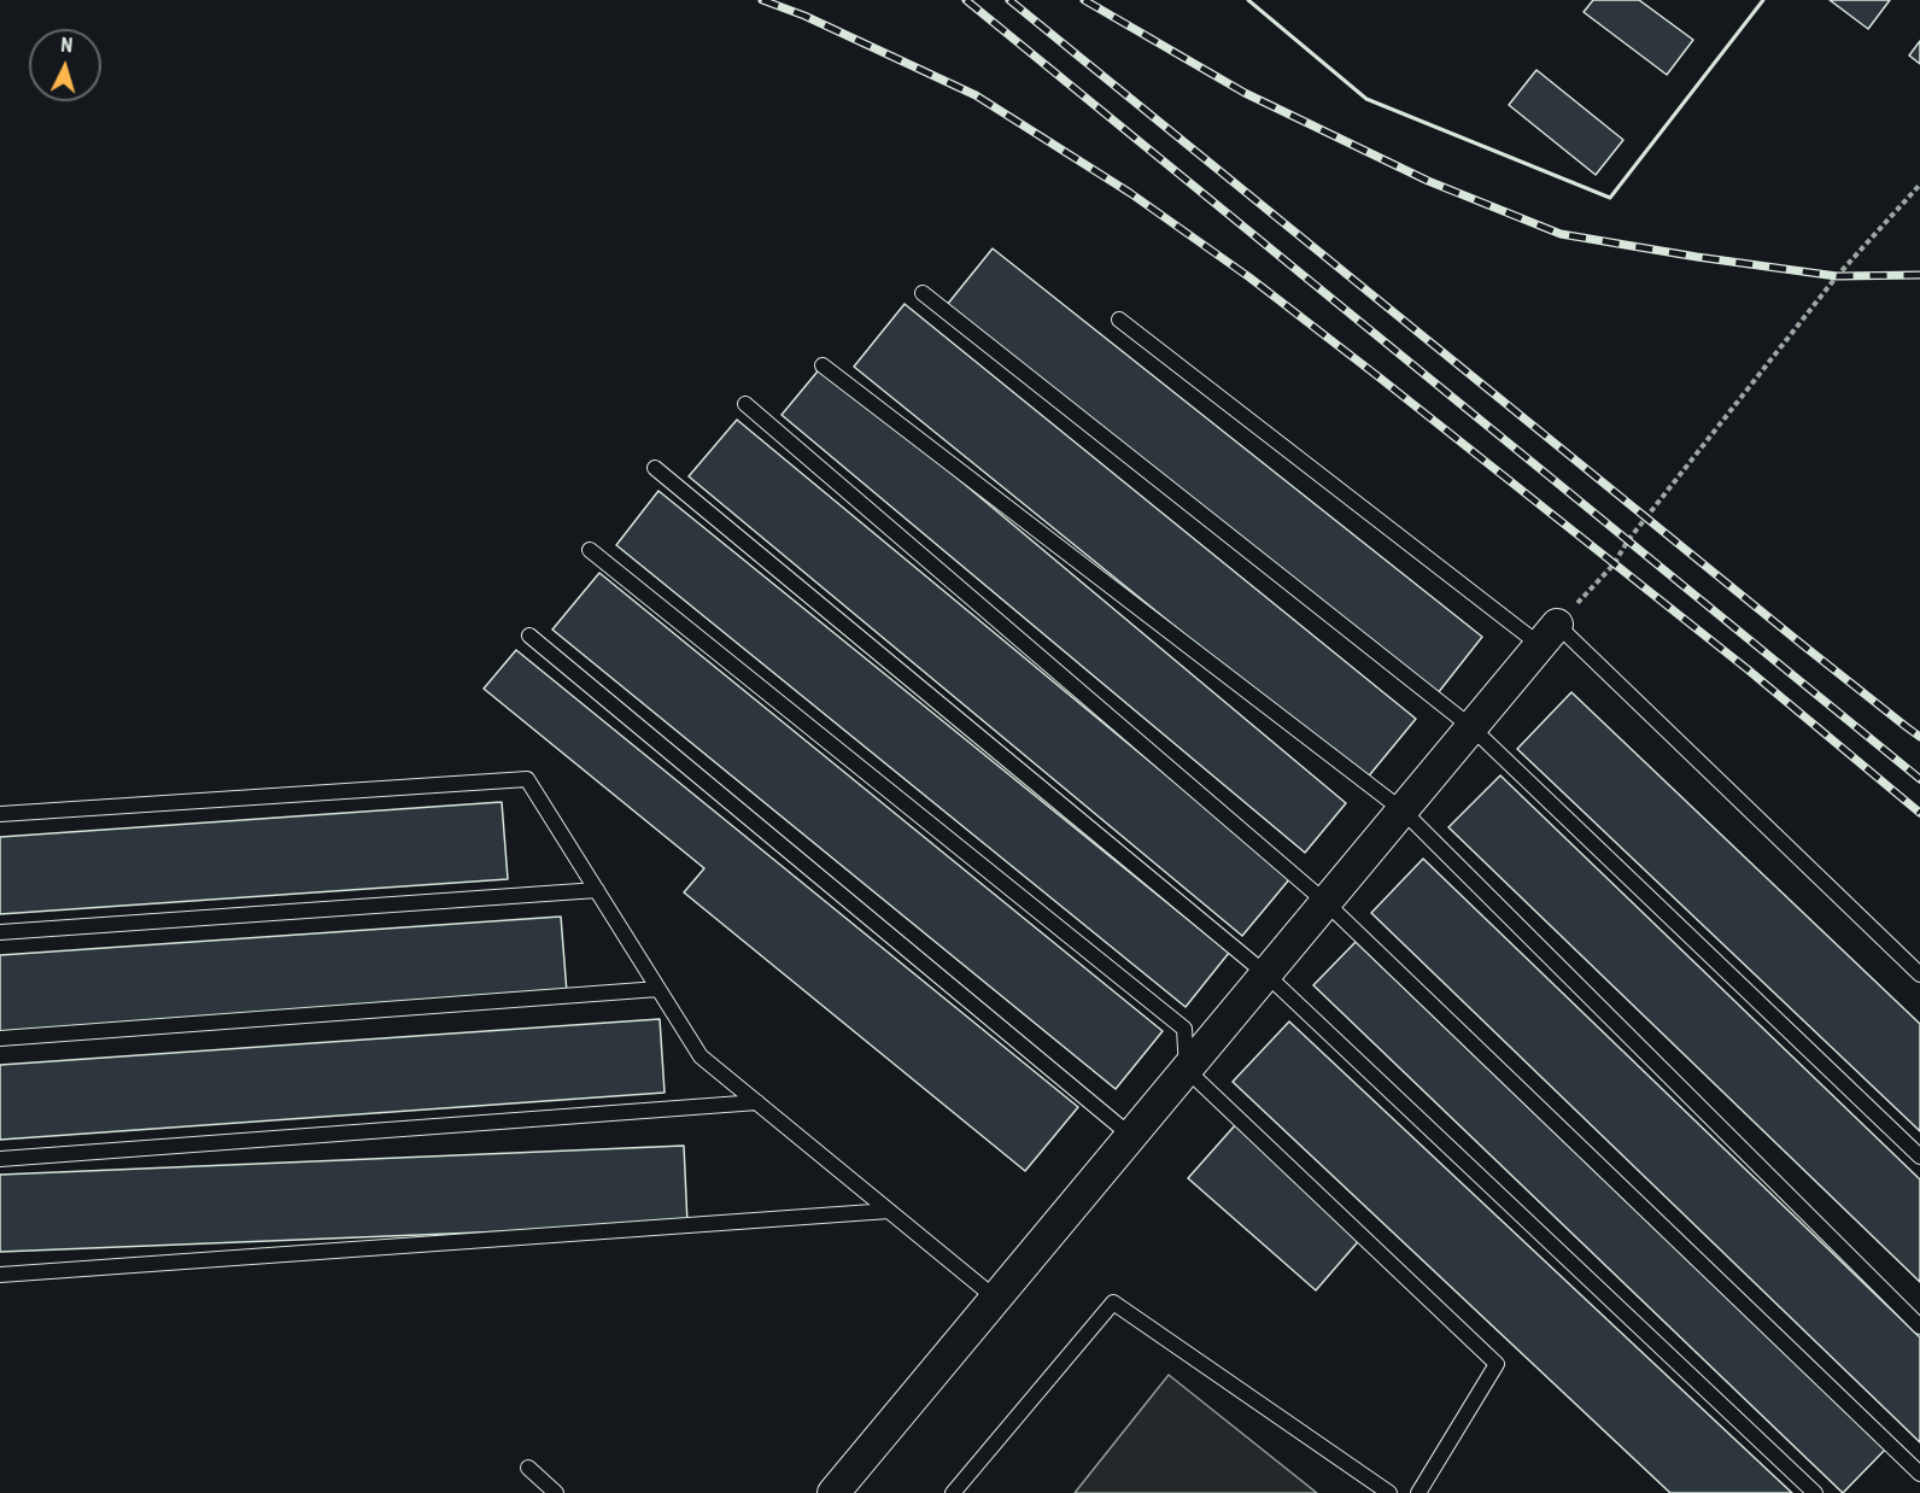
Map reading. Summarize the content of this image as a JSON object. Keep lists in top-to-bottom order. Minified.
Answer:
{"north":"top"}
